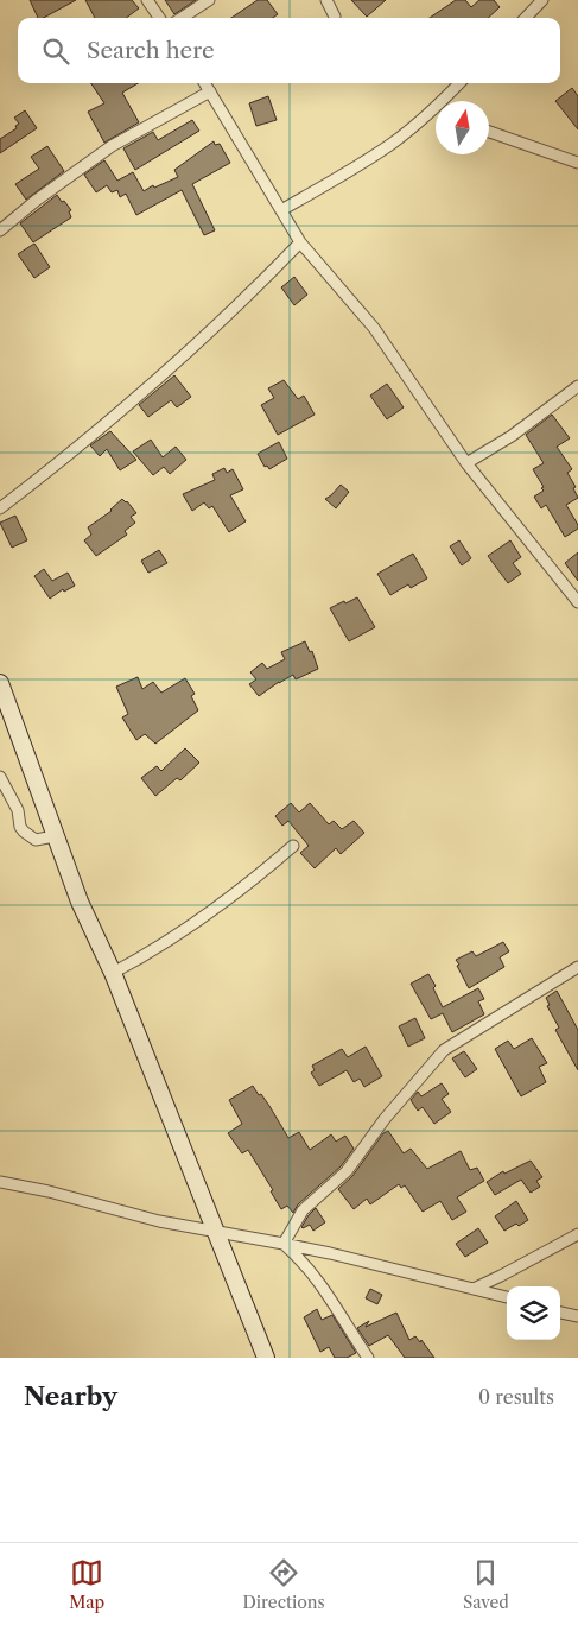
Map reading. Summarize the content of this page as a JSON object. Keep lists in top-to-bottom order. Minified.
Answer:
{"north":"top","page":{"search":"Search here","heading":["Nearby","0 results"],"nav":["Map","Directions","Saved"]}}
